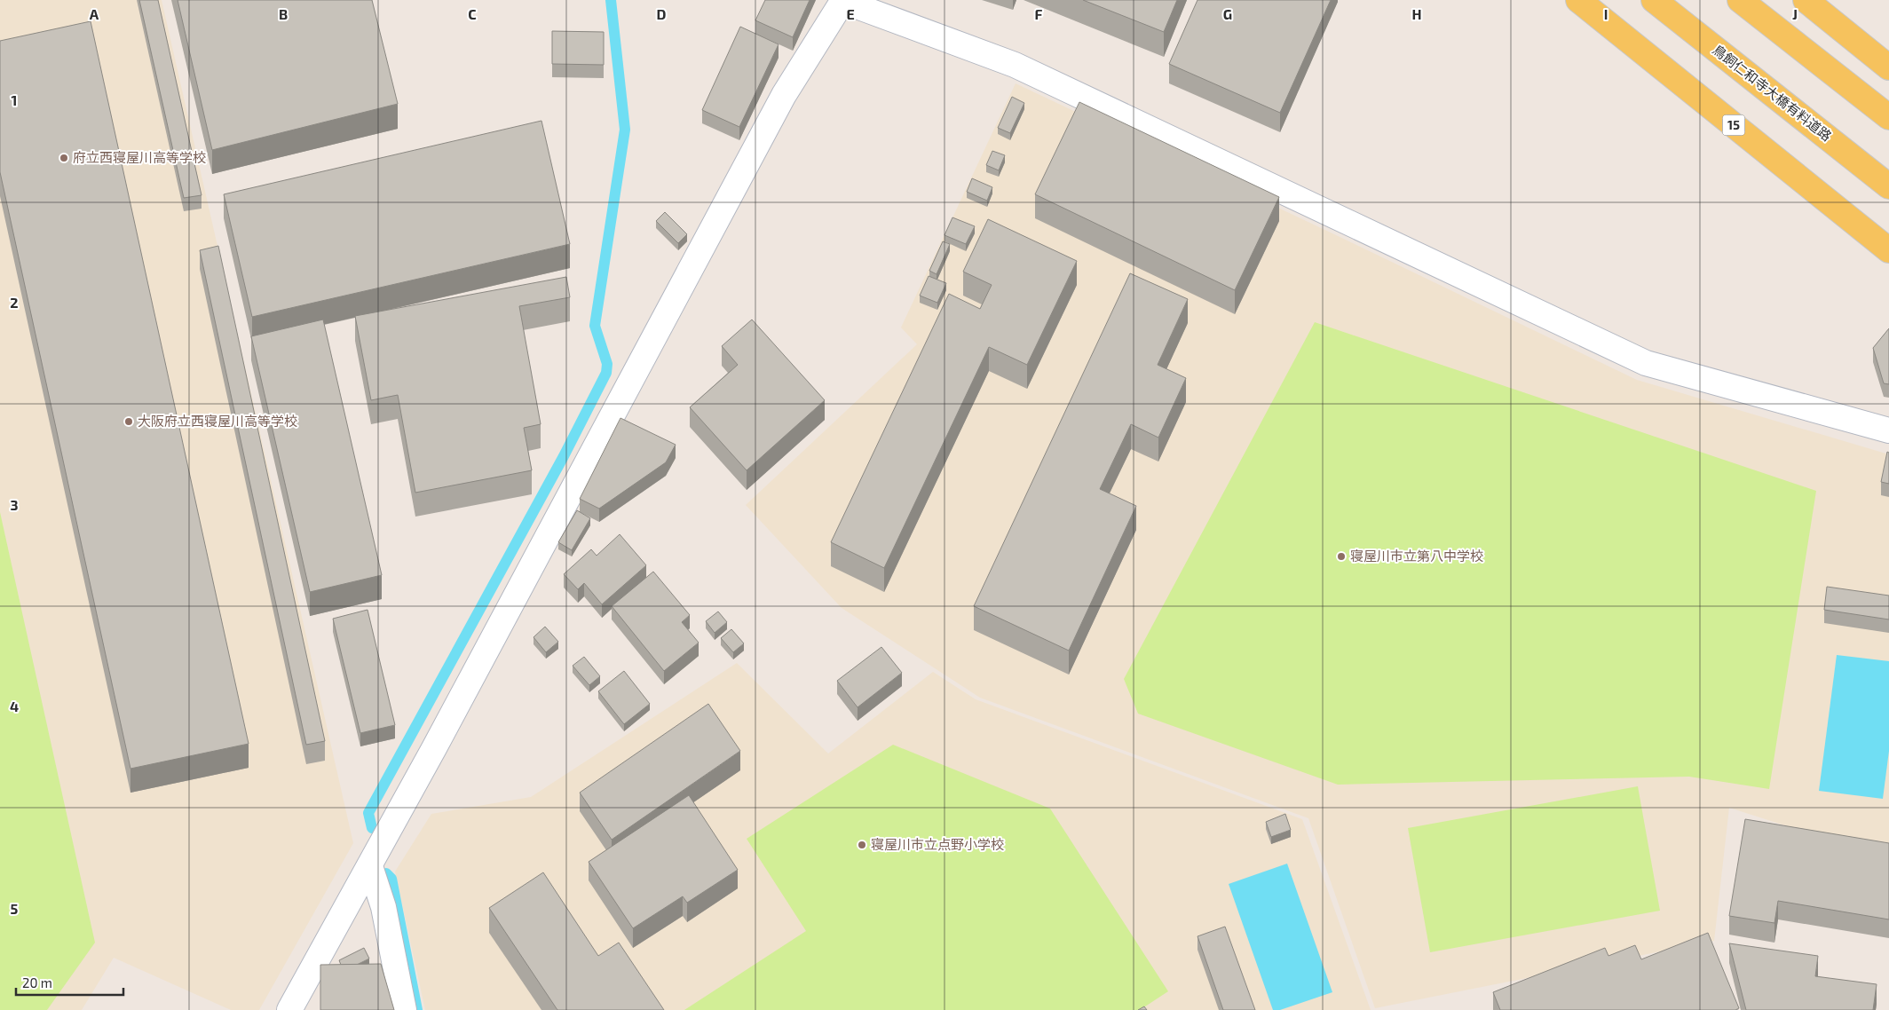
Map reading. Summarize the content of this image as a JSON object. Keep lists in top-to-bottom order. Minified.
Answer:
{"streets":{"main road":["鳥飼仁和寺大橋有料道路","15"]},"places":["府立西寝屋川高等学校","大阪府立西寝屋川高等学校","寝屋川市立第八中学校","寝屋川市立点野小学校"],"scale_bar":"20 m","grid":{"columns":["A","B","C","D","E","F","G","H","I","J"],"rows":["1","2","3","4","5"]}}
